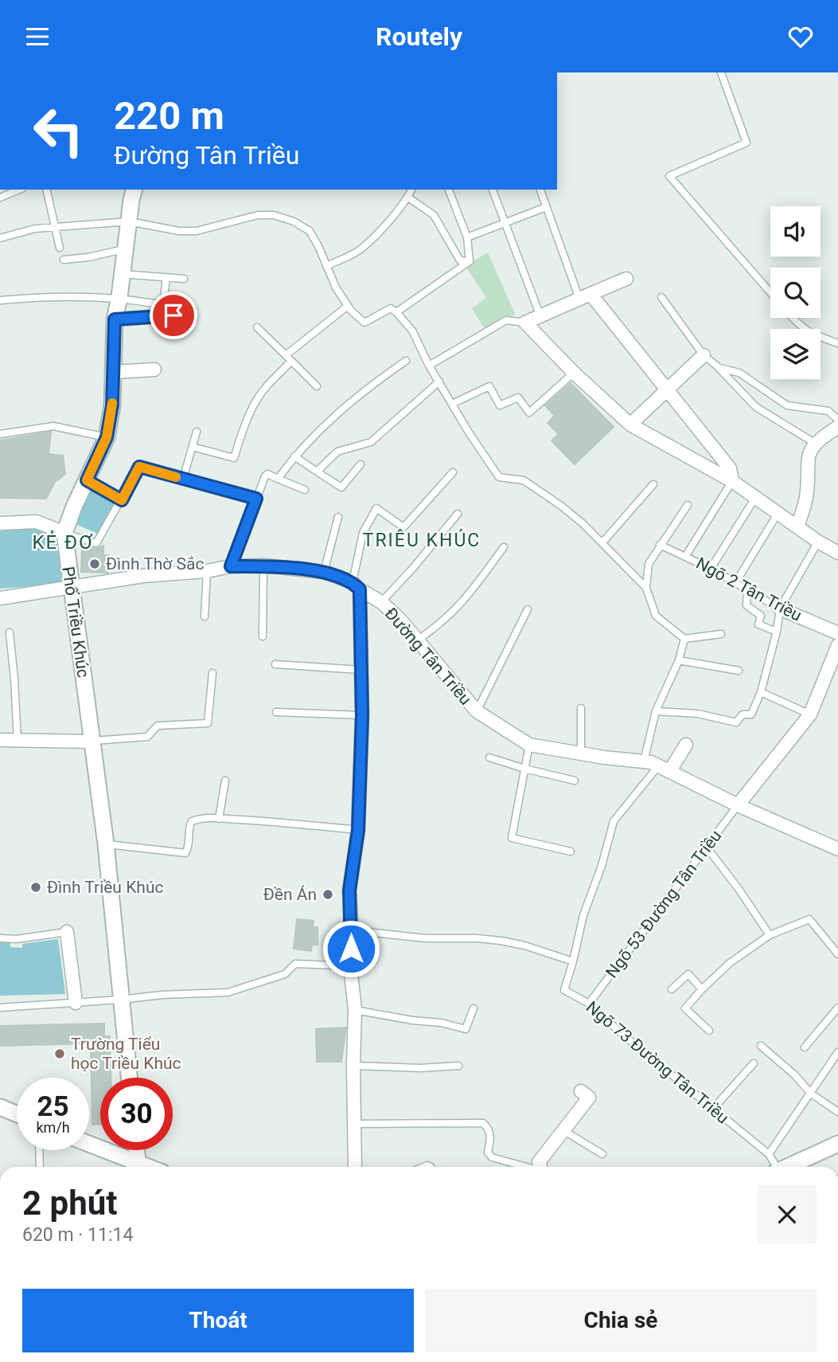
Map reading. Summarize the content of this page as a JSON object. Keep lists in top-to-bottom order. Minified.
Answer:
{"streets":{"street":["Ngõ 2 Tân Triều","Phố Triều Khúc","Đường Tân Triều"],"lane":["Ngõ 53 Đường Tân Triều","Ngõ 73 Đường Tân Triều"]},"crossings":[["Phố Triều Khúc","Đường Tân Triều"],["Đường Tân Triều","Ngõ 53 Đường Tân Triều"],["Đường Tân Triều","Ngõ 73 Đường Tân Triều"],["Ngõ 53 Đường Tân Triều","Ngõ 73 Đường Tân Triều"]],"districts":["TRIÊU KHÚC","KẺ ĐƠ"],"places":["Đình Thờ Sắc","Đình Triều Khúc","Đền Án","Trường Tiểu học Triều Khúc"],"page":{"header":"Routely","turn":["220 m","Đường Tân Triều"],"speed":"25 km/h","limit":"30","heading":["2 phút","620 m · 11:14"],"buttons":["Thoát","Chia sẻ"]}}
